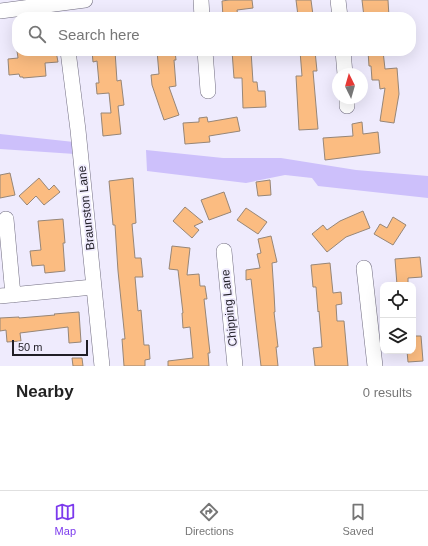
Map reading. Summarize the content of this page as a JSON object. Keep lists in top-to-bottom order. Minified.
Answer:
{"streets":{"street":["Braunston Lane","Chipping Lane"]},"scale_bar":"50 m","north":"top","page":{"search":"Search here","scale":"50 m","heading":["Nearby","0 results"],"nav":["Map","Directions","Saved"]}}
